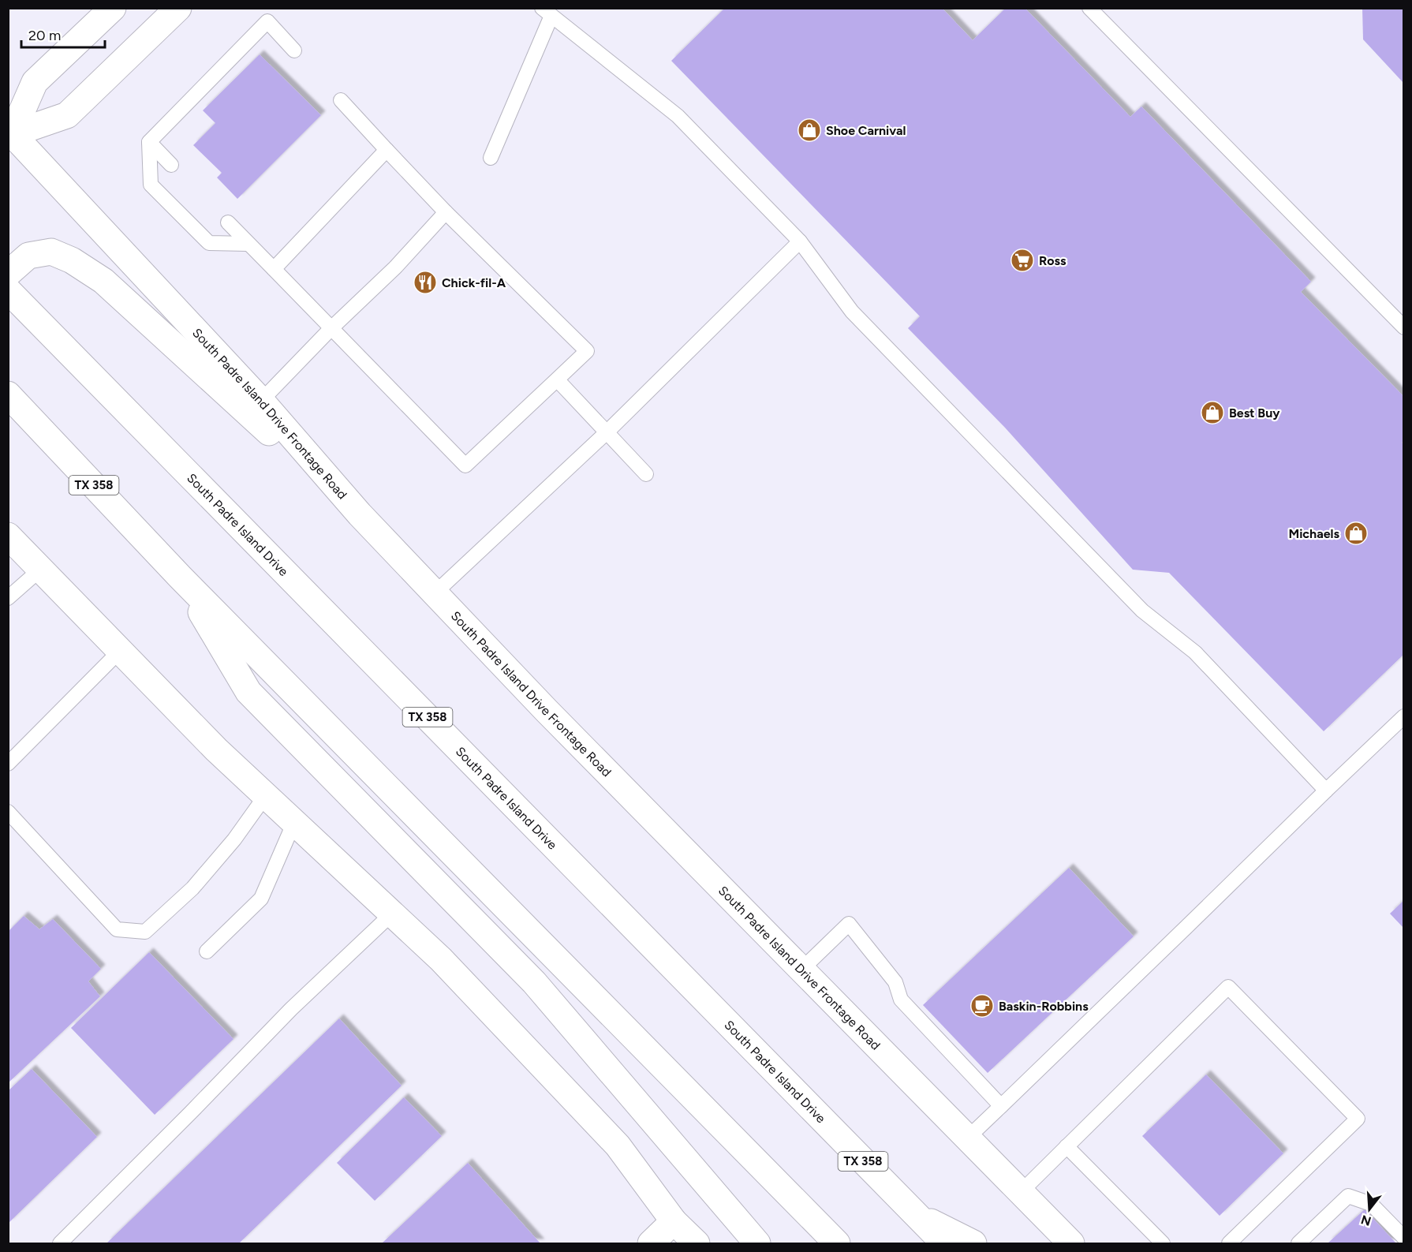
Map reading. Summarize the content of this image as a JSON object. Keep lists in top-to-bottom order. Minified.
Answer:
{"streets":{"main road":["South Padre Island Drive Frontage Road","TX 358","South Padre Island Drive"]},"places":{"shop":["Shoe Carnival","Best Buy","Michaels"],"supermarket":["Ross"],"restaurant":["Chick-fil-A"],"cafe":["Baskin-Robbins"]},"scale_bar":"20 m","north":"bottom"}
